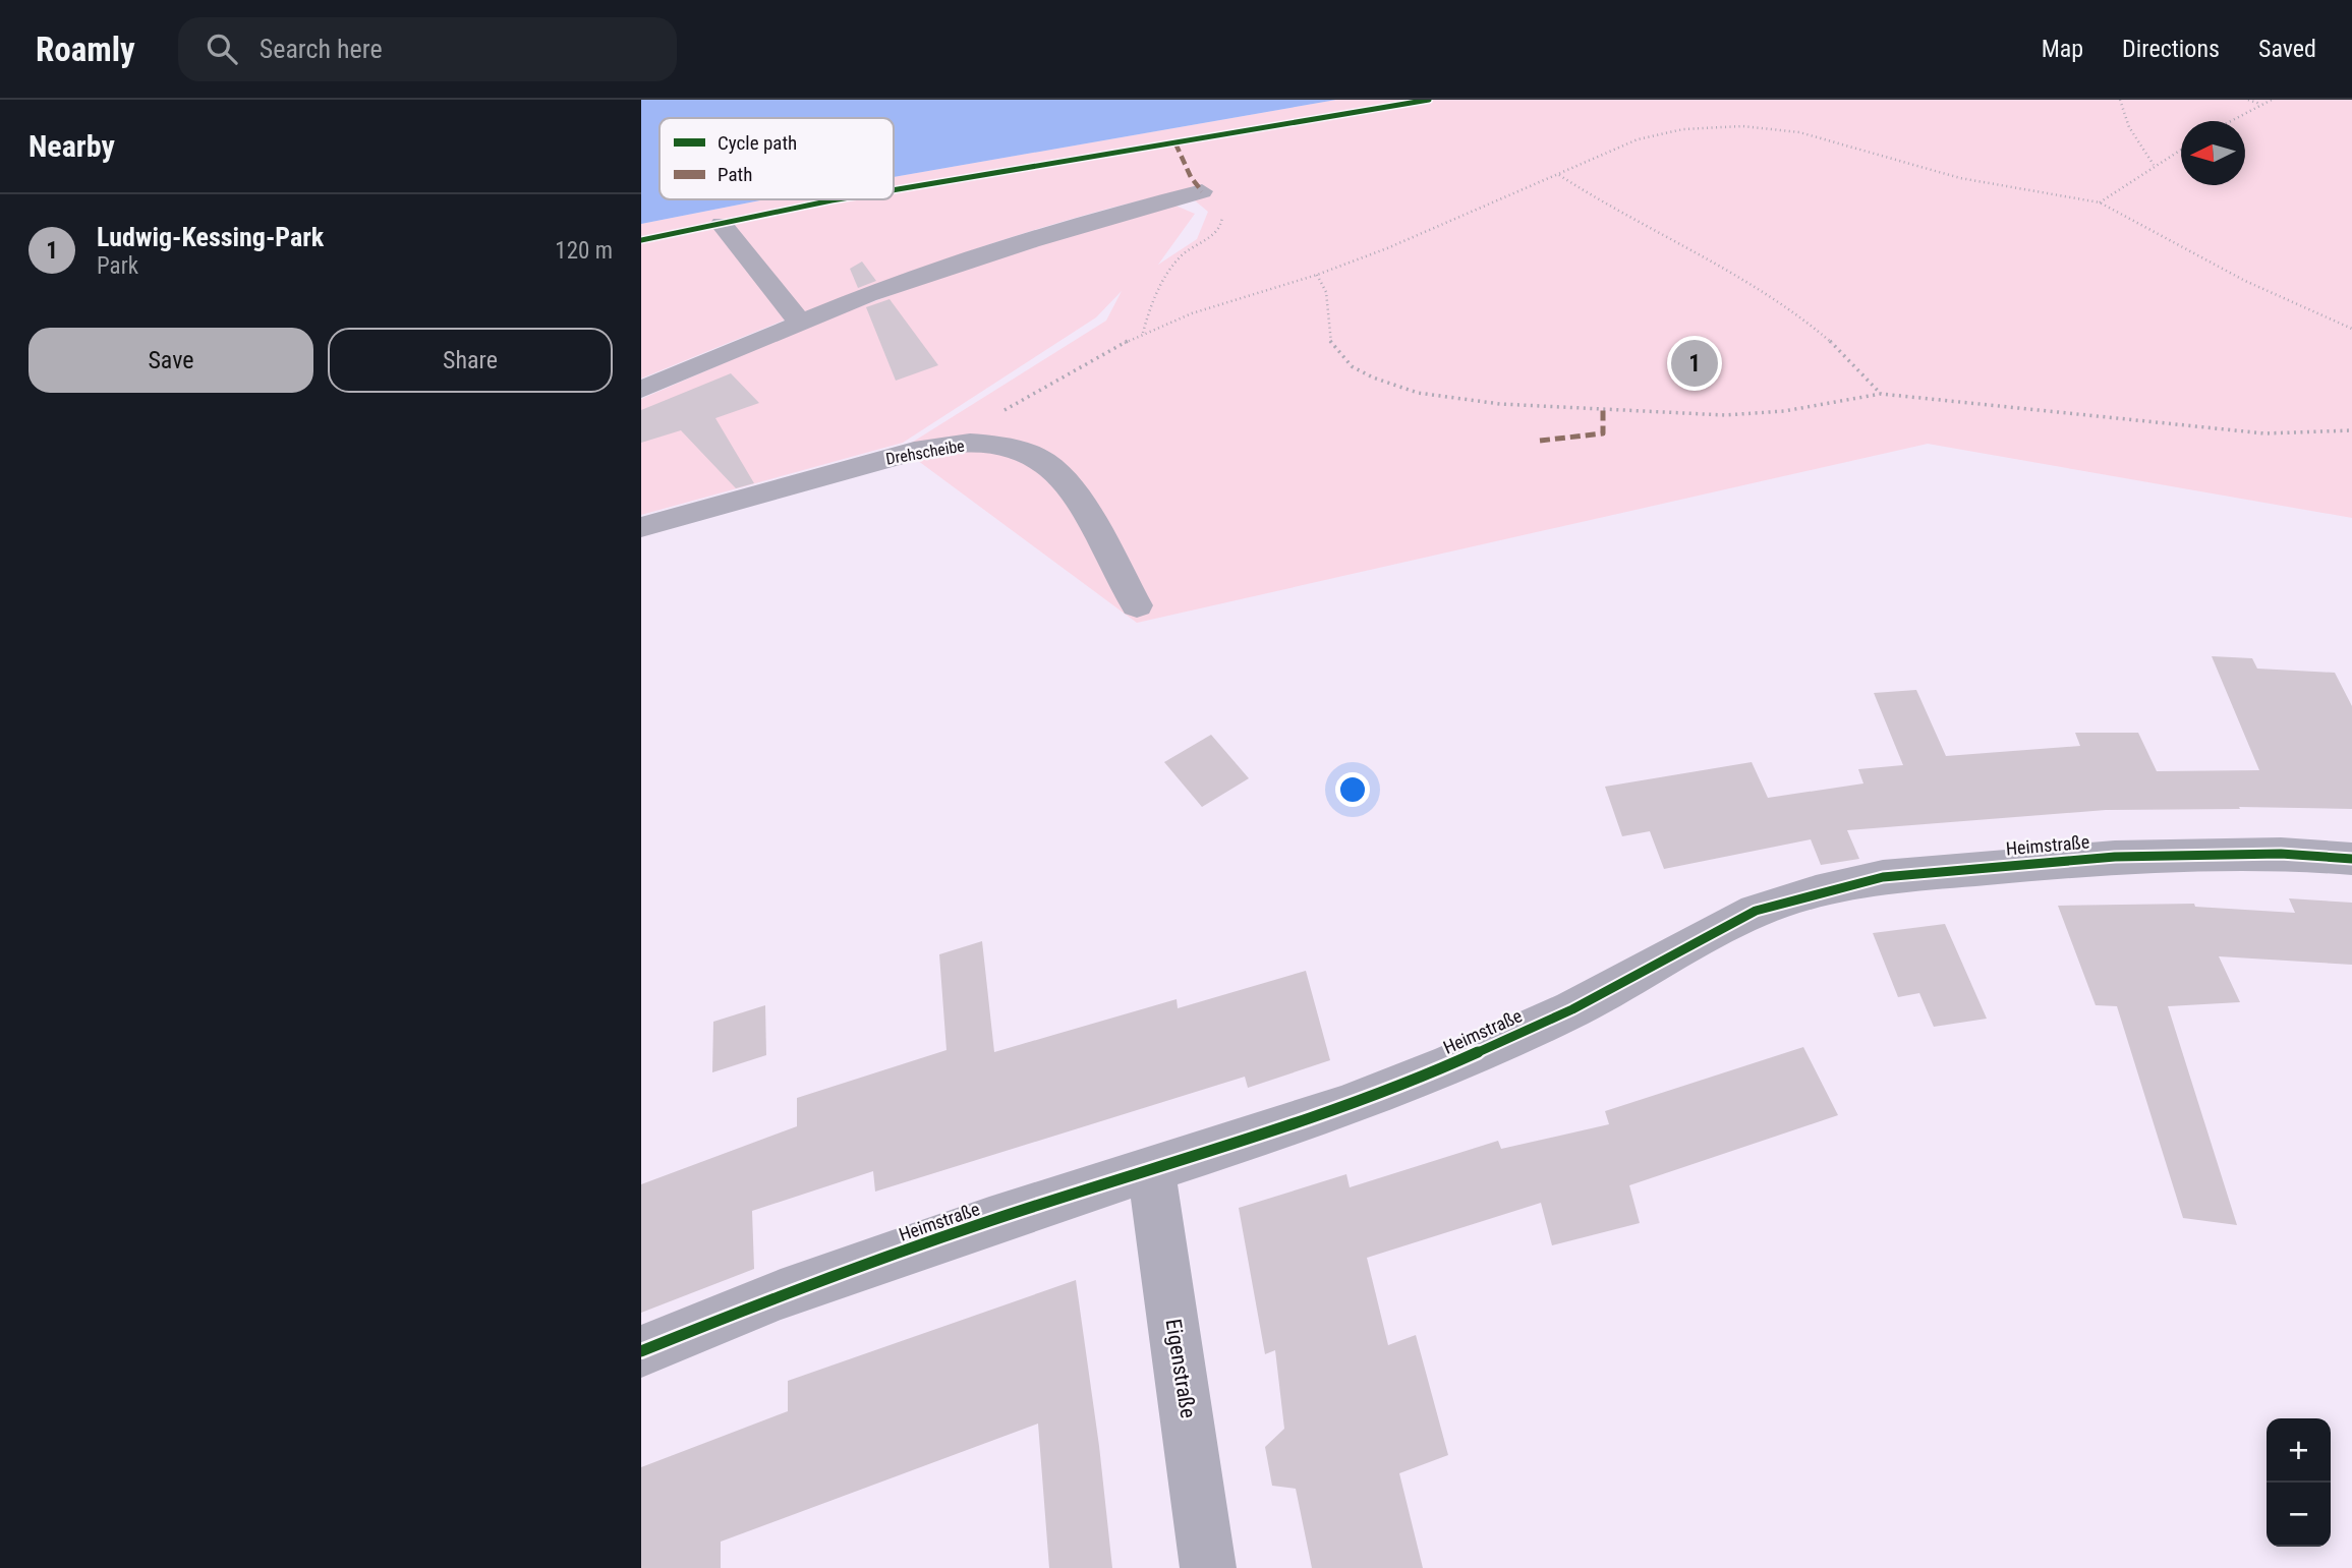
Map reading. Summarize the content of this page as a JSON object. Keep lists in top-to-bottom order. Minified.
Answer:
{"streets":{"street":["Drehscheibe","Heimstraße","Eigenstraße"]},"crossings":[["Heimstraße","Eigenstraße"]],"legend":["Cycle path","Path"],"north":"left","page":{"header":"Roamly","search":"Search here","nav":["Map","Directions","Saved"],"heading":"Nearby","list":[{"mark":"1","name":"Ludwig-Kessing-Park","note":"Park","value":"120 m"}],"buttons":["Save","Share"],"pins":"1","map_buttons":["+","−"]}}
